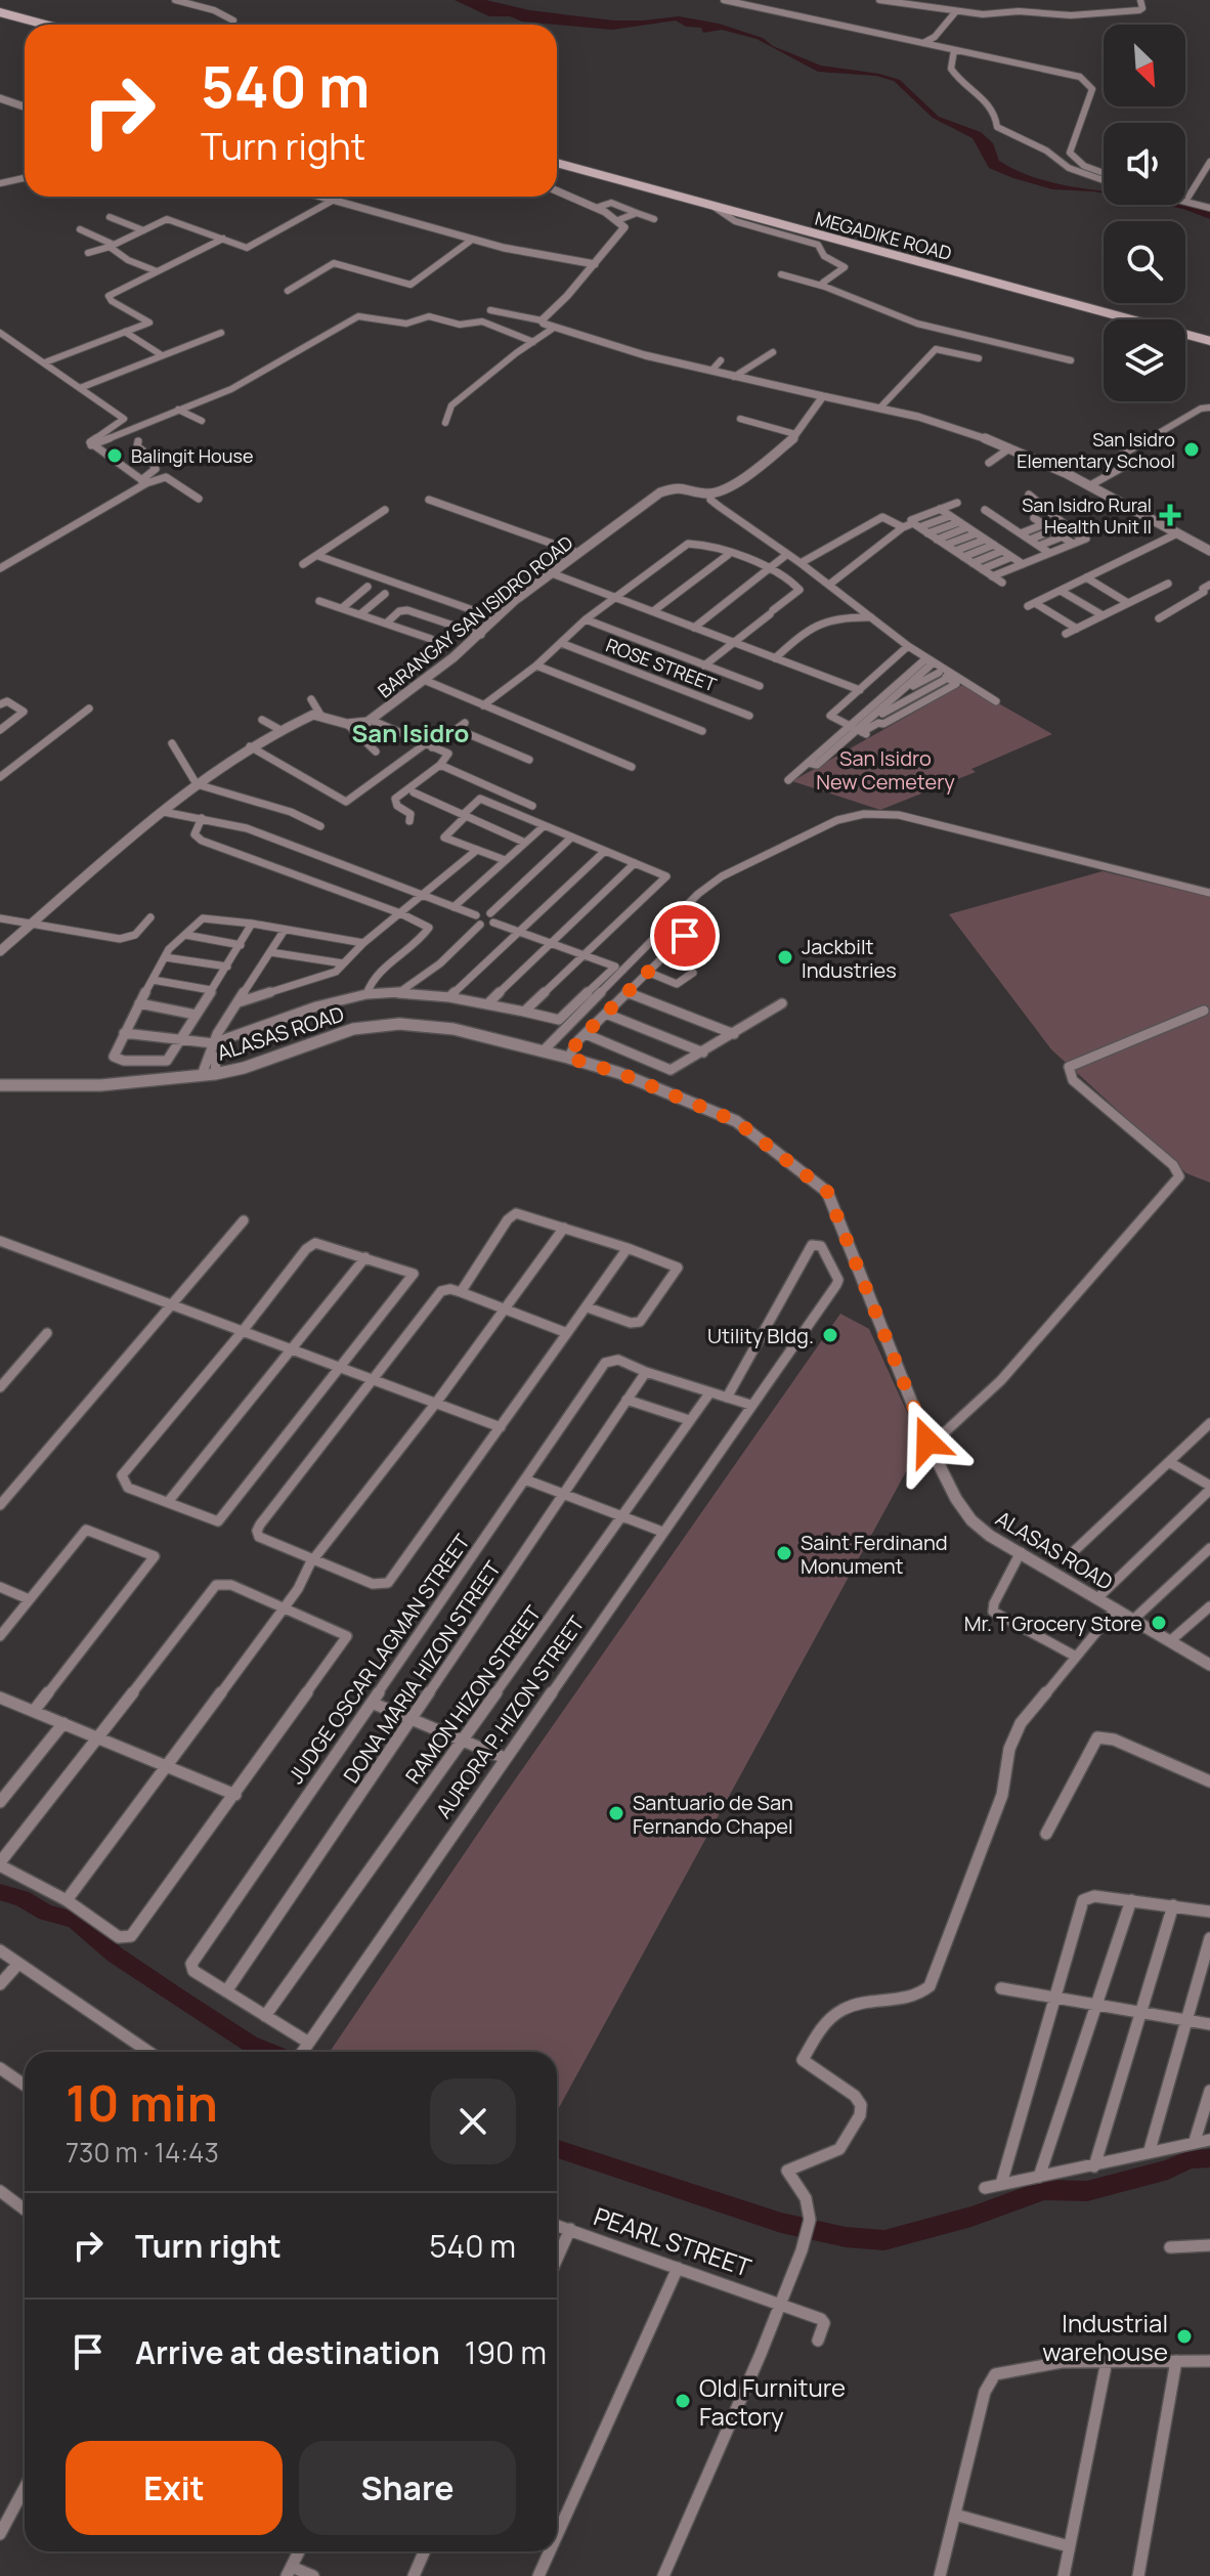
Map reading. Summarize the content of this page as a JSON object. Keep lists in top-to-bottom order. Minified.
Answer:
{"streets":{"main road":["MEGADIKE ROAD"],"street":["BARANGAY SAN ISIDRO ROAD","ROSE STREET","ALASAS ROAD","JUDGE OSCAR LAGMAN STREET","DONA MARIA HIZON STREET","RAMON HIZON STREET","AURORA P. HIZON STREET","PEARL STREET"]},"crossings":[["JUDGE OSCAR LAGMAN STREET","DONA MARIA HIZON STREET"]],"districts":["San Isidro"],"parks":["San Isidro New Cemetery"],"places":{"other":["San Isidro Elementary School","Balingit House","Jackbilt Industries","Utility Bldg.","Saint Ferdinand Monument","Mr. T Grocery Store","Santuario de San Fernando Chapel","Industrial warehouse","Old Furniture Factory"],"health":["San Isidro Rural Health Unit II"]},"north":"bottom right","page":{"turn":["540 m","Turn right"],"heading":["10 min","730 m · 14:43"],"list":[{"name":"Turn right","value":"540 m"},{"name":"Arrive at destination","value":"190 m"}],"buttons":["Exit","Share"]}}
